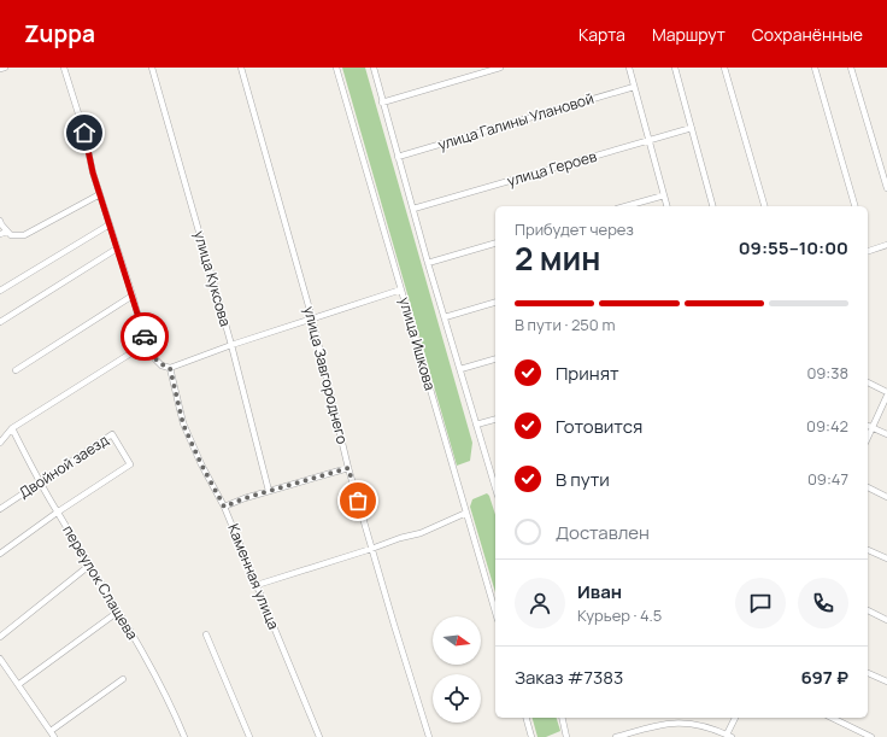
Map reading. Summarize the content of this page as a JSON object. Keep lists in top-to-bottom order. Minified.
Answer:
{"streets":{"street":["улица Галины Улановой","улица Героев","улица Куксова","улица Ишкова","улица Завгороднего","Двойной заезд","Каменная улица","переулок Слащева"]},"crossings":[["Двойной заезд","переулок Слащева"]],"north":"right","page":{"header":"Zuppa","nav":["Карта","Маршрут","Сохранённые"],"heading":["2 мин","Прибудет через","09:55–10:00"],"panel":["Иван","Курьер · 4.5","Заказ #7383","697 ₽"],"bar":"В пути · 250 m","list":[["Принят","09:38"],["Готовится","09:42"],["В пути","09:47"],"Доставлен"]}}
